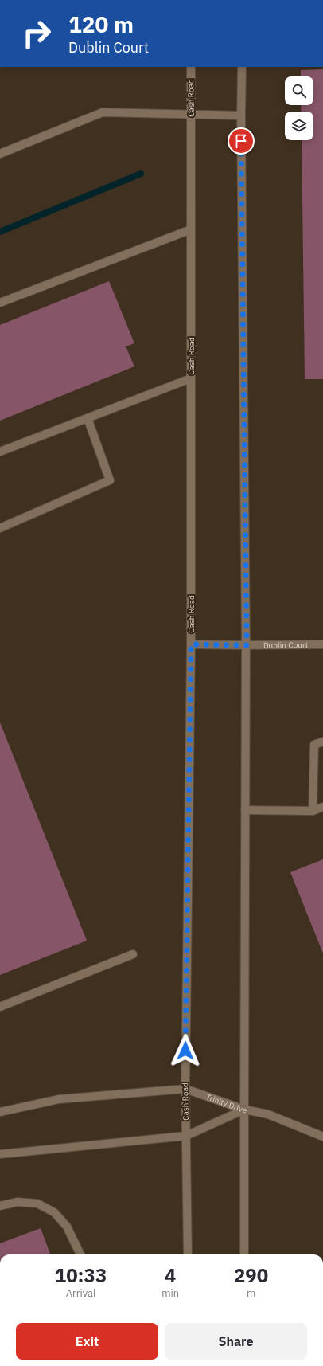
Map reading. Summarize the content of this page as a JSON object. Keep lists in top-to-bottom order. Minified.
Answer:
{"streets":{"street":["Cash Road","Dublin Court","Trinity Drive"]},"crossings":[["Cash Road","Dublin Court"],["Cash Road","Trinity Drive"]],"page":{"turn":["120 m","Dublin Court"],"eta":["10:33","Arrival","4","min","290","m"],"buttons":["Exit","Share"]}}
